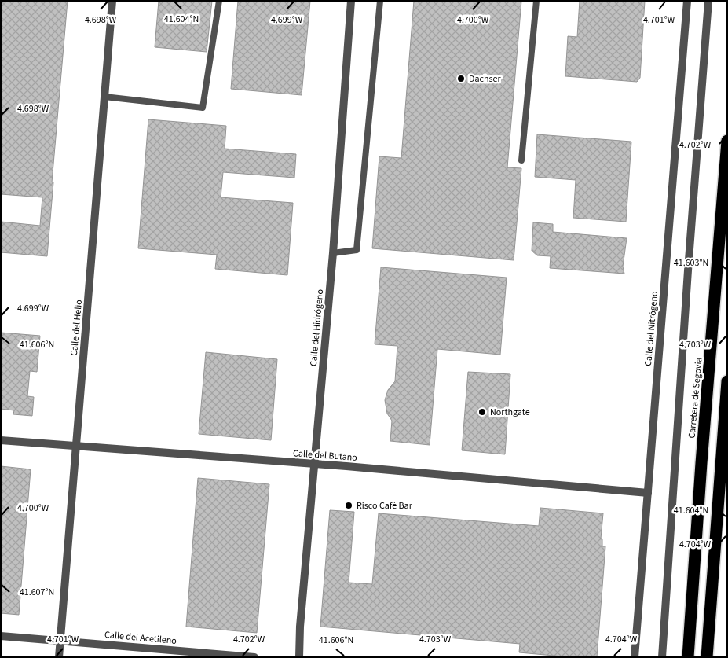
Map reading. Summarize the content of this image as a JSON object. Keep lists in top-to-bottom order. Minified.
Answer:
{"streets":{"highway":["Carretera de Segovia"],"street":["Calle del Helio","Calle del Hidrógeno","Calle del Nitrógeno","Calle del Butano","Calle del Acetileno"]},"crossings":[["Calle del Helio","Calle del Butano"],["Calle del Helio","Calle del Acetileno"],["Calle del Hidrógeno","Calle del Butano"],["Calle del Nitrógeno","Calle del Butano"]],"places":["Dachser","Northgate","Risco Café Bar"],"coordinates":["41.604°N","4.698°W","4.699°W","4.700°W","4.701°W","4.702°W","41.603°N","4.703°W","41.606°N","4.704°W","41.607°N"]}
